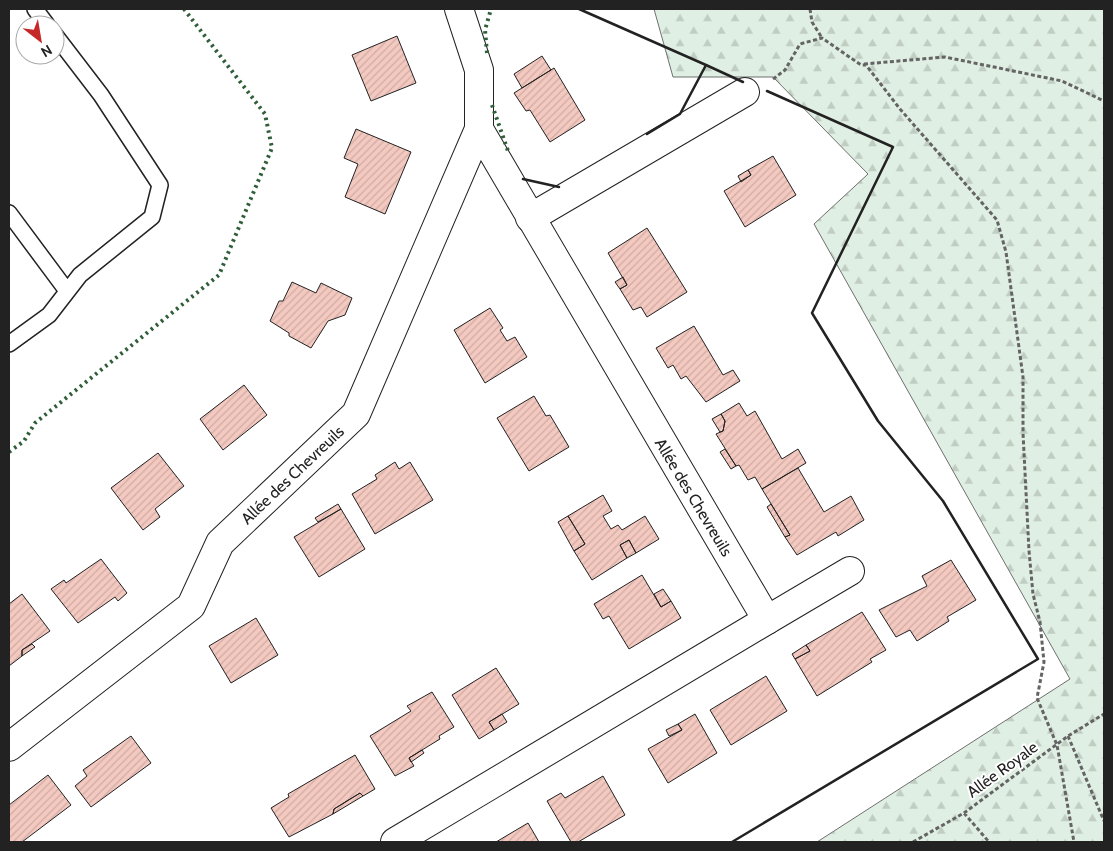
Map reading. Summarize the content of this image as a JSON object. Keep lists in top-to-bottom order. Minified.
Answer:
{"streets":{"street":["Allée des Chevreuils"],"path":["Allée Royale"]},"north":"bottom right"}
